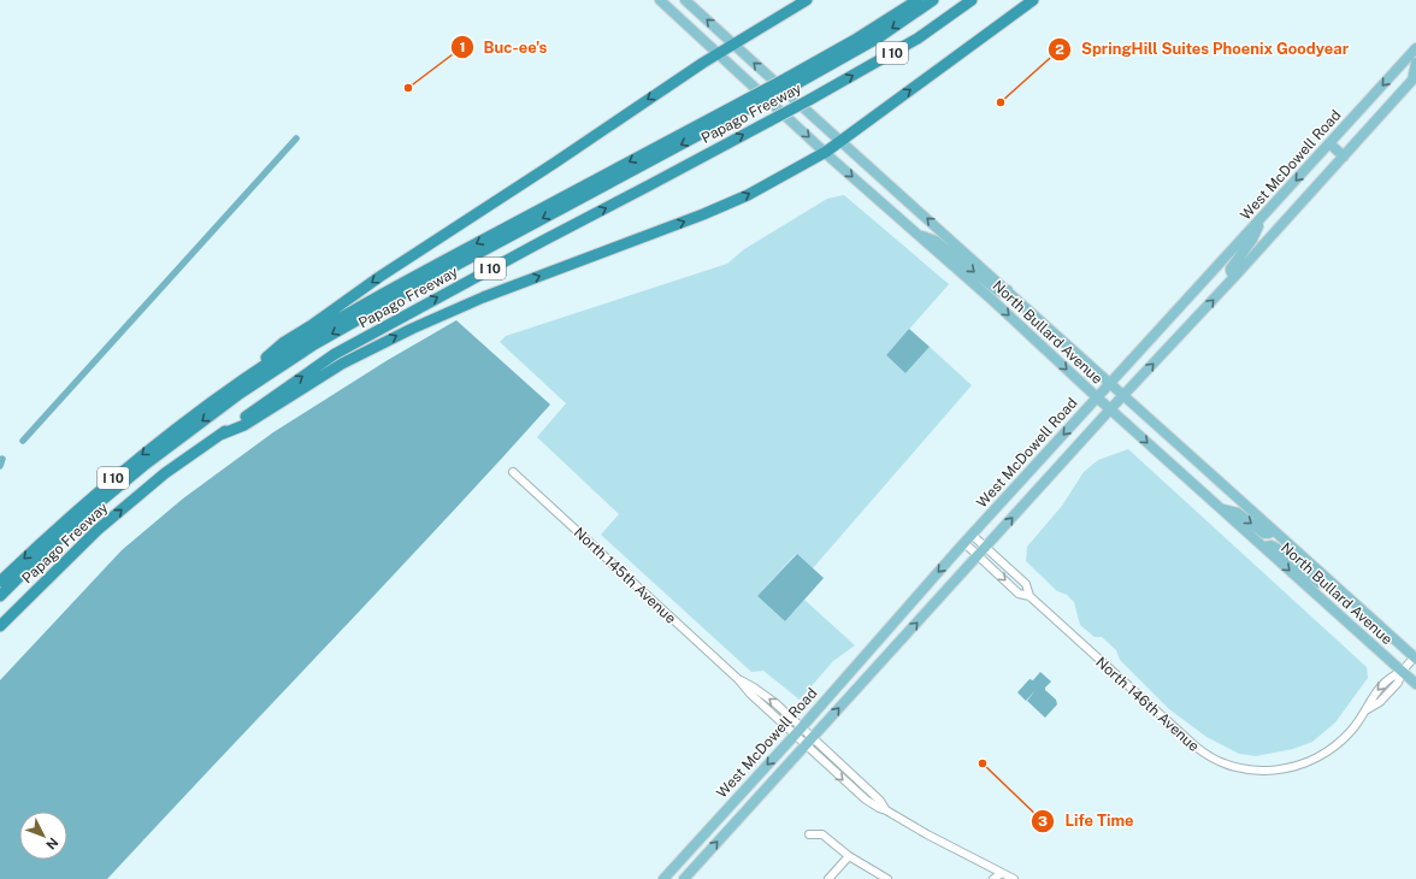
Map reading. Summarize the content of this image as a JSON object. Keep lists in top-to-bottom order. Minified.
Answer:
{"streets":{"highway":["I 10","Papago Freeway"],"main road":["West McDowell Road","North Bullard Avenue"],"street":["North 145th Avenue","North 146th Avenue"]},"crossings":[["West McDowell Road","North Bullard Avenue"],["West McDowell Road","North 145th Avenue"],["West McDowell Road","North 146th Avenue"],["North Bullard Avenue","North 146th Avenue"]],"places":["Buc-ee's","SpringHill Suites Phoenix Goodyear","Life Time"],"north":"bottom right"}
